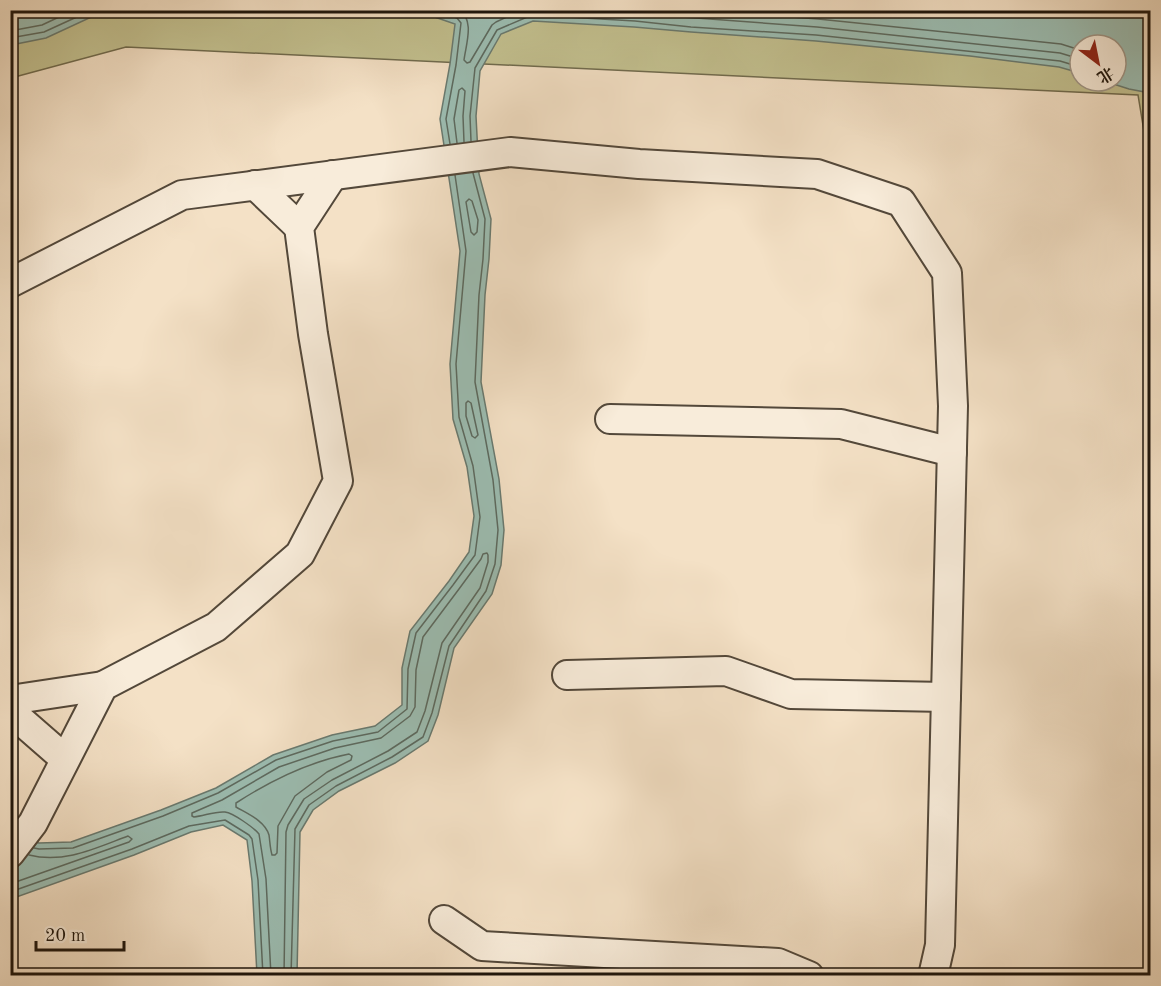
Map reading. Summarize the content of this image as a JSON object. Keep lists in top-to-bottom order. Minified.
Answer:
{"scale_bar":"20 m","north":"bottom right"}
